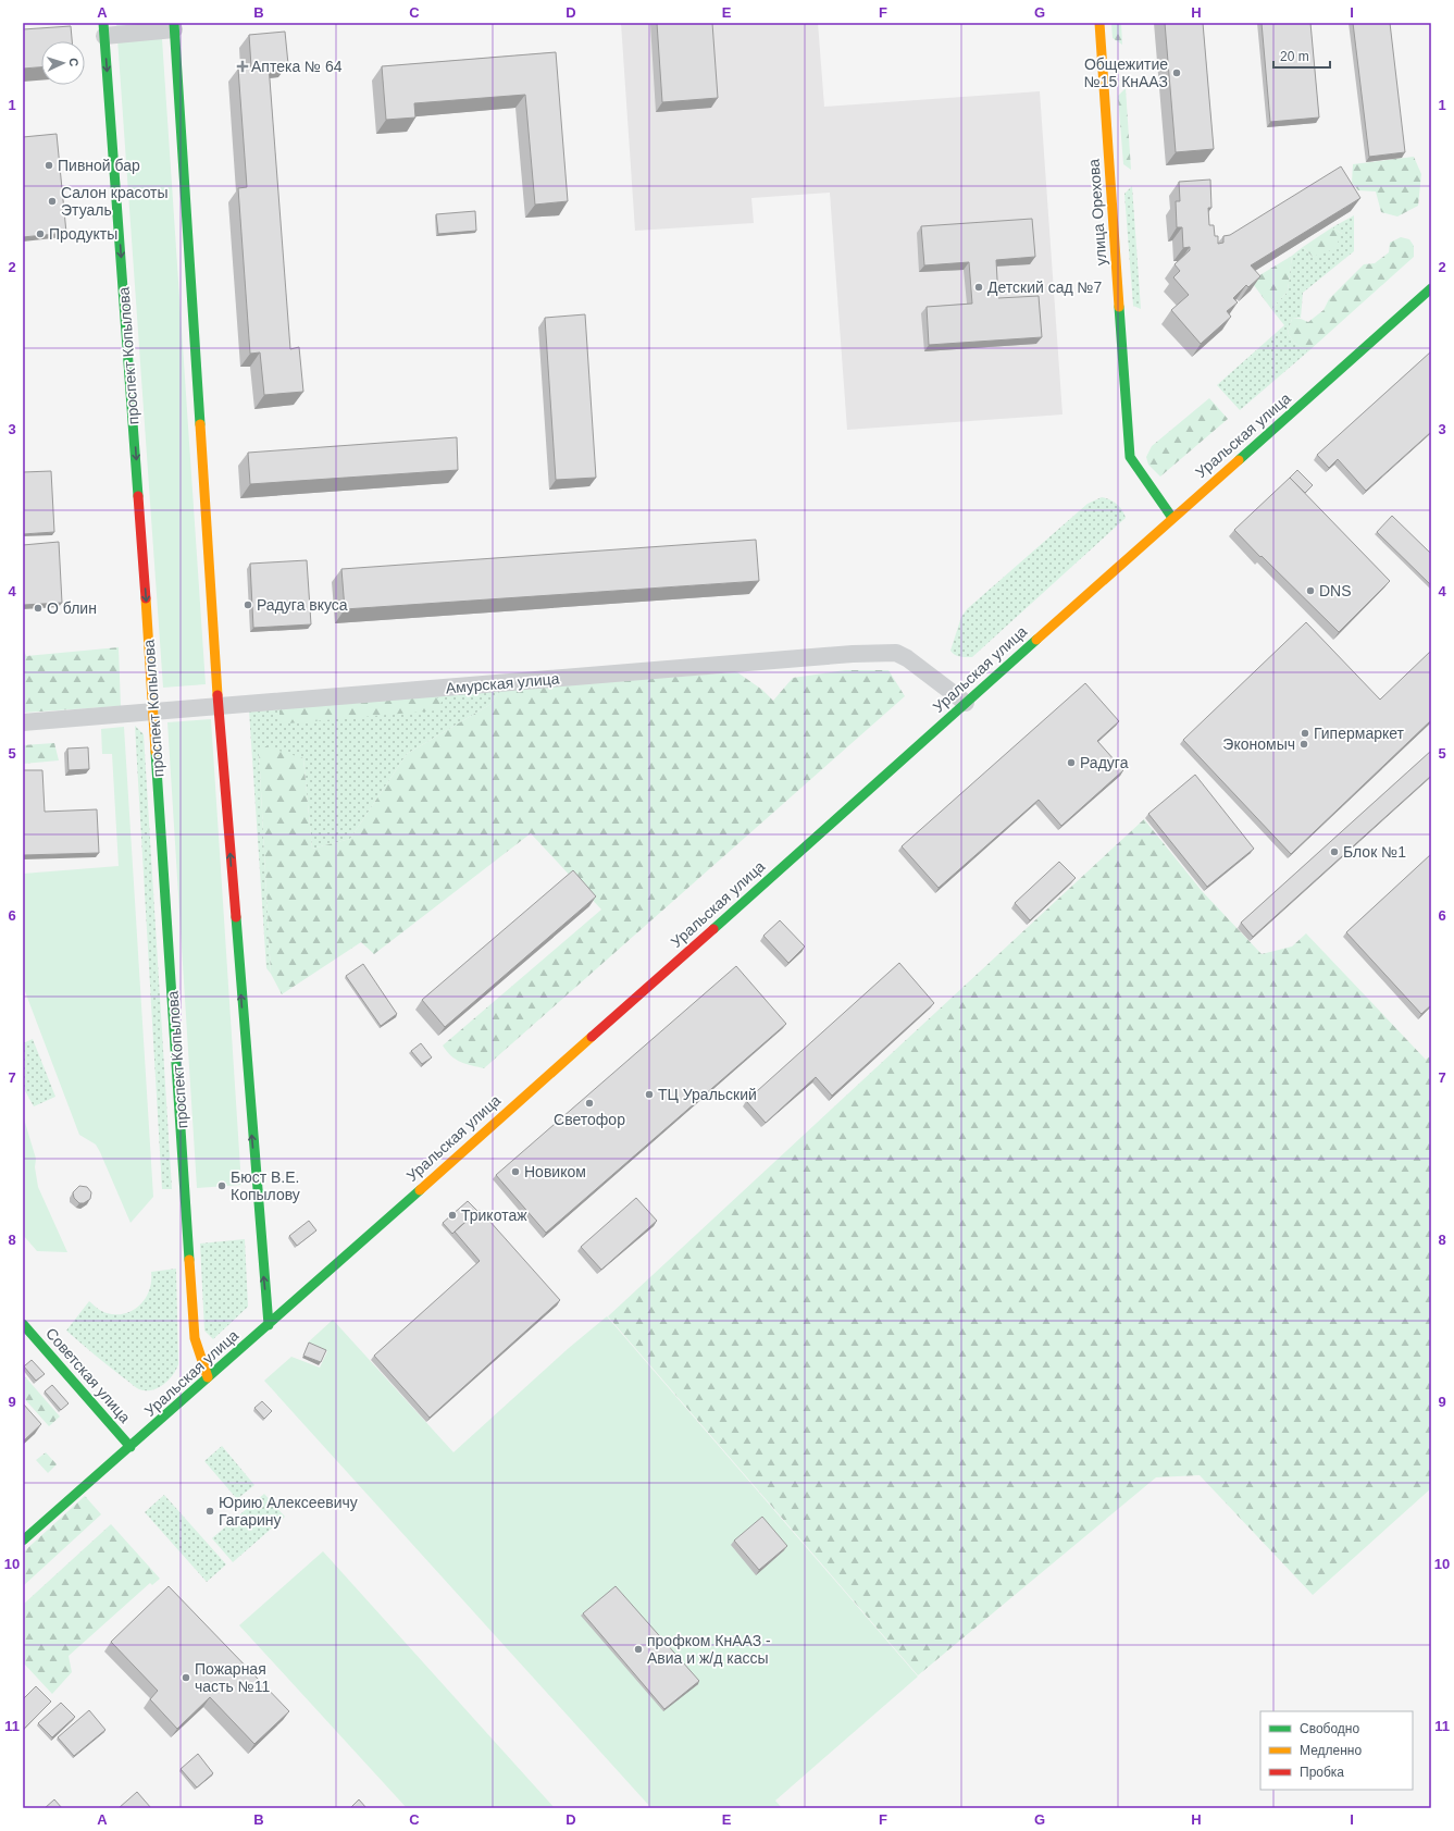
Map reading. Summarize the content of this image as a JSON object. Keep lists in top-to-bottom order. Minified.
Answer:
{"streets":{"street":["улица Орехова","проспект Копылова","Уральская улица","Амурская улица","Советская улица"]},"crossings":[["улица Орехова","Уральская улица"],["проспект Копылова","Уральская улица"],["проспект Копылова","Амурская улица"],["Уральская улица","Амурская улица"],["Уральская улица","Советская улица"]],"places":{"health":["Аптека № 64"],"other":["Общежитие №15 КнААЗ","Пивной бар","Салон красоты Этуаль","Продукты","Детский сад №7","DNS","Радуга вкуса","О блин","Гипермаркет","Экономыч","Радуга","Блок №1","ТЦ Уральский","Светофор","Новиком","Бюст В.Е. Копылову","Трикотаж","Юрию Алексеевичу Гагарину","профком КнААЗ - Авиа и ж/д кассы","Пожарная часть №11"]},"legend":["Свободно","Медленно","Пробка"],"scale_bar":"20 m","north":"right","grid":{"columns":["A","B","C","D","E","F","G","H","I"],"rows":["1","2","3","4","5","6","7","8","9","10","11"]}}
